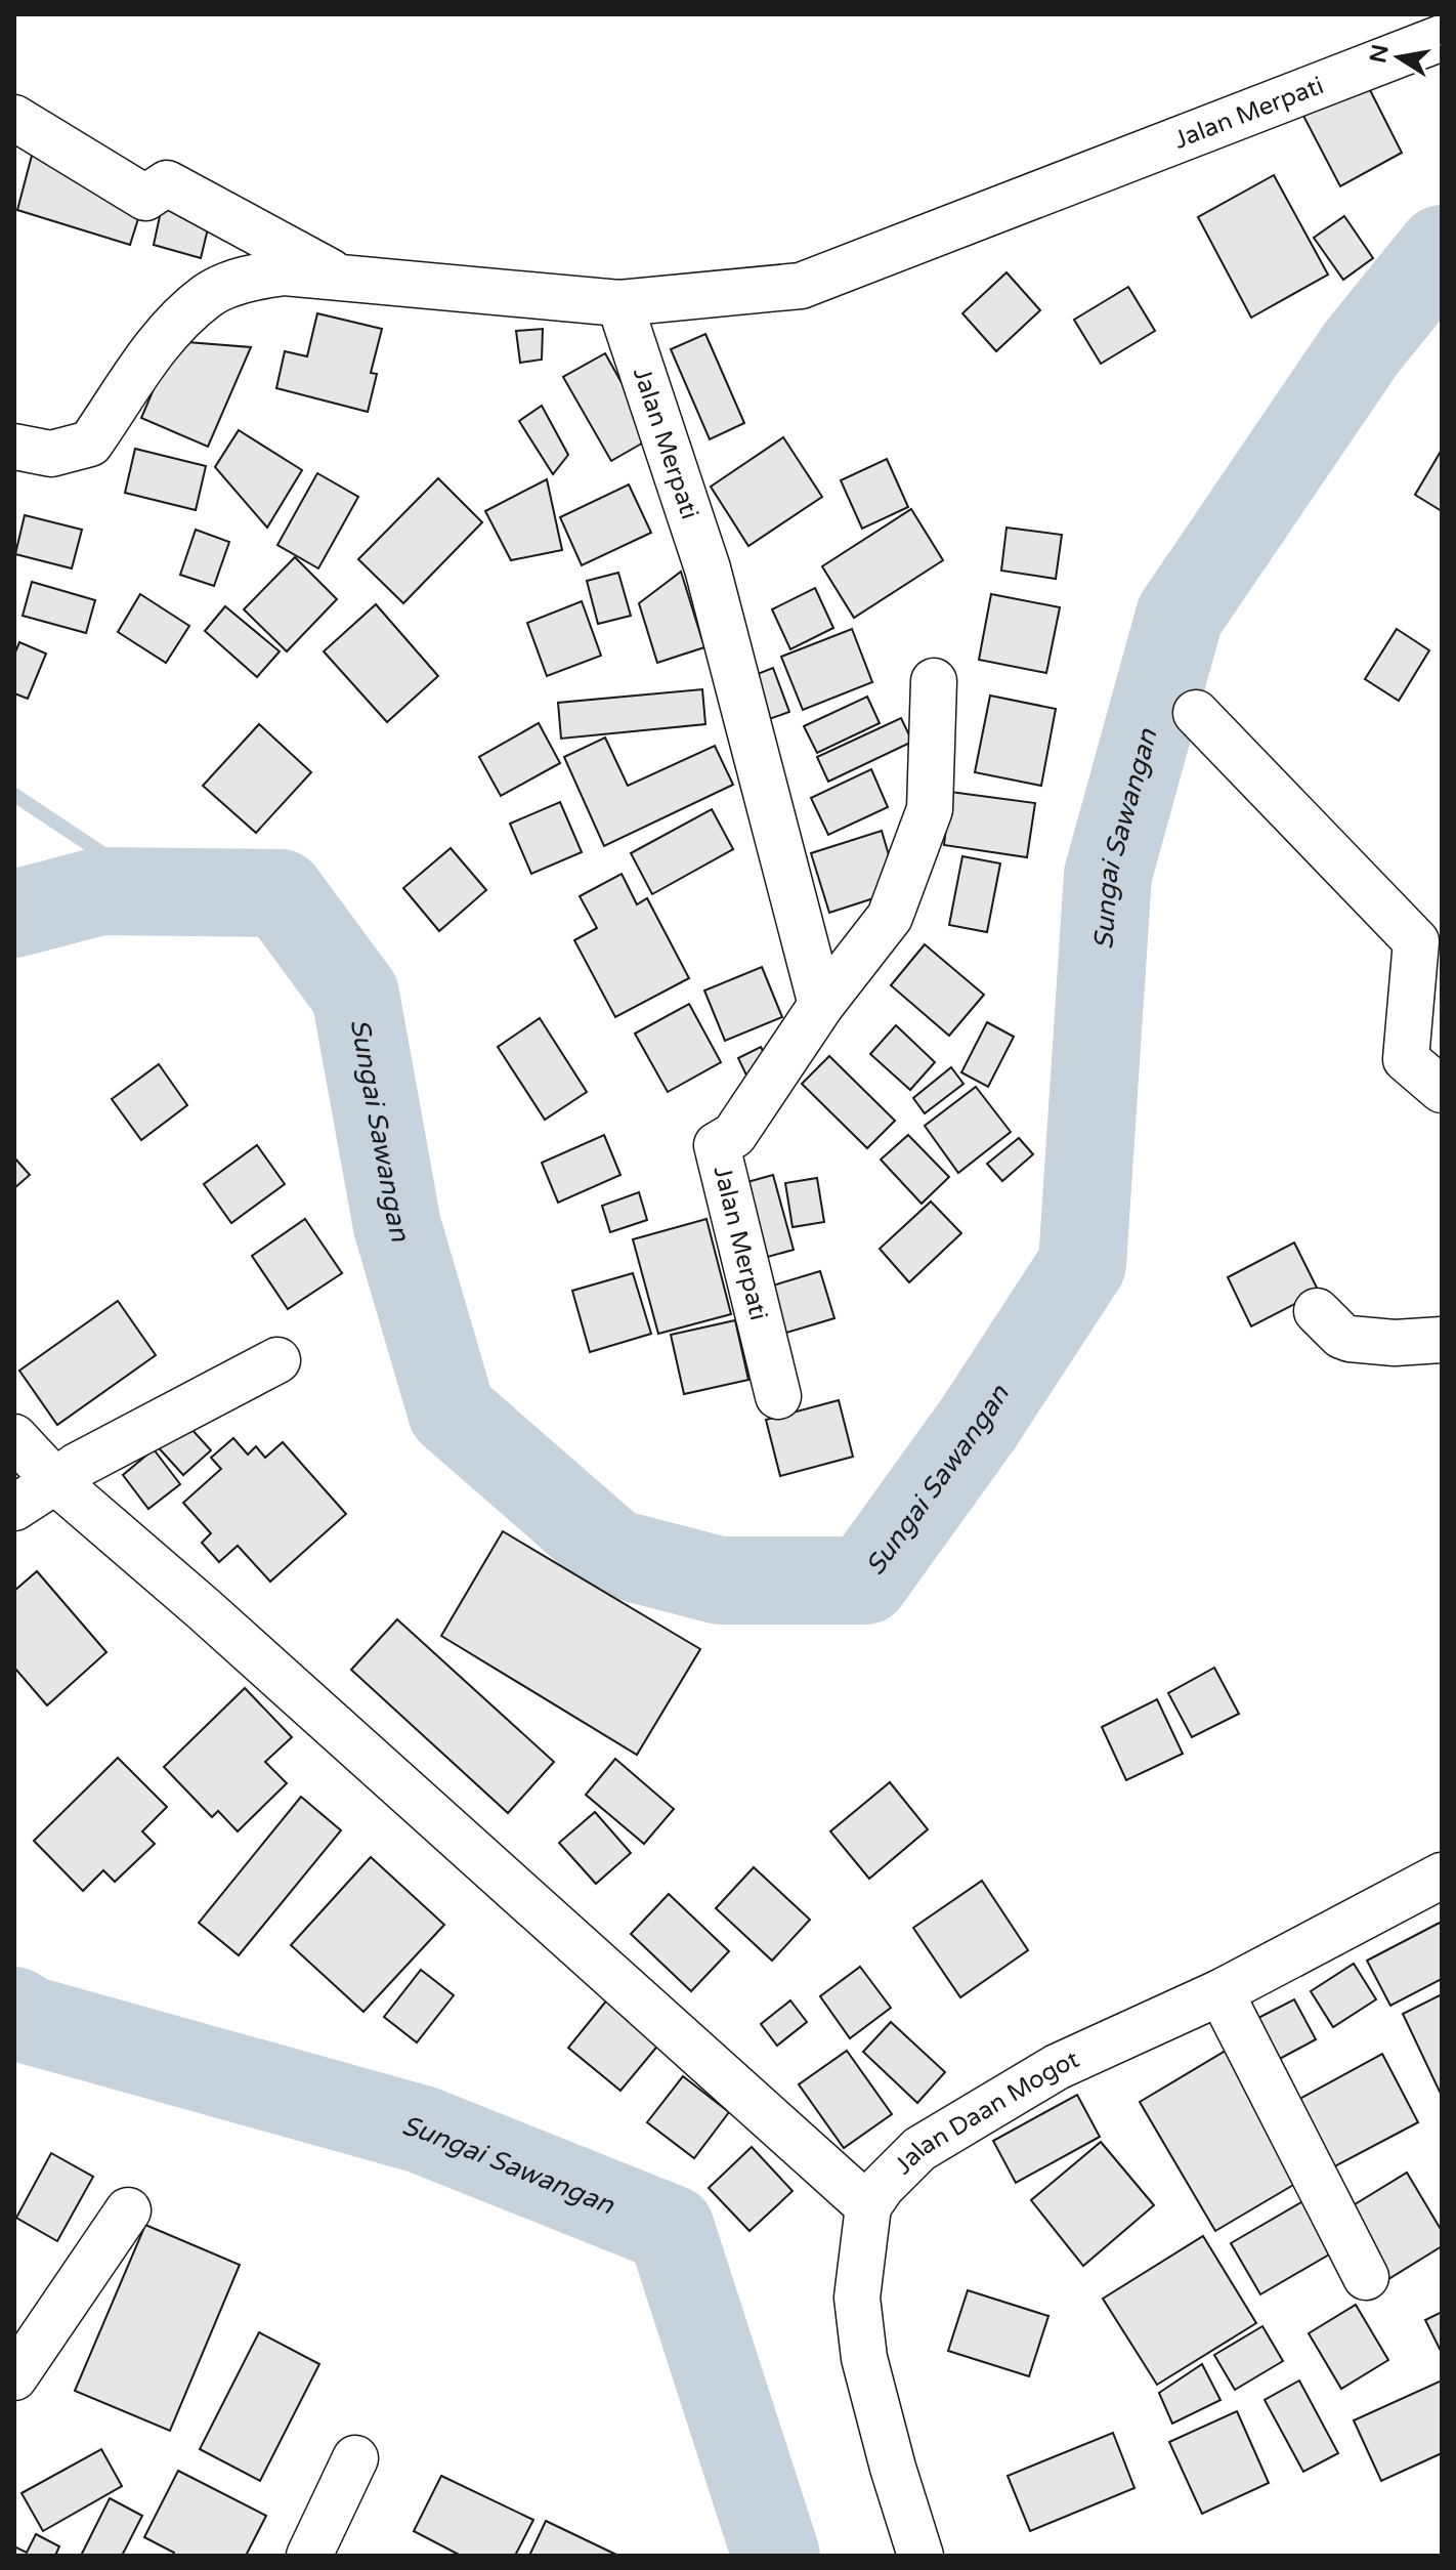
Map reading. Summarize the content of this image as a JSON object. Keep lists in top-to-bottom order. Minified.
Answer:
{"streets":{"street":["Jalan Merpati","Jalan Daan Mogot"]},"water":["Sungai Sawangan"],"north":"left"}
